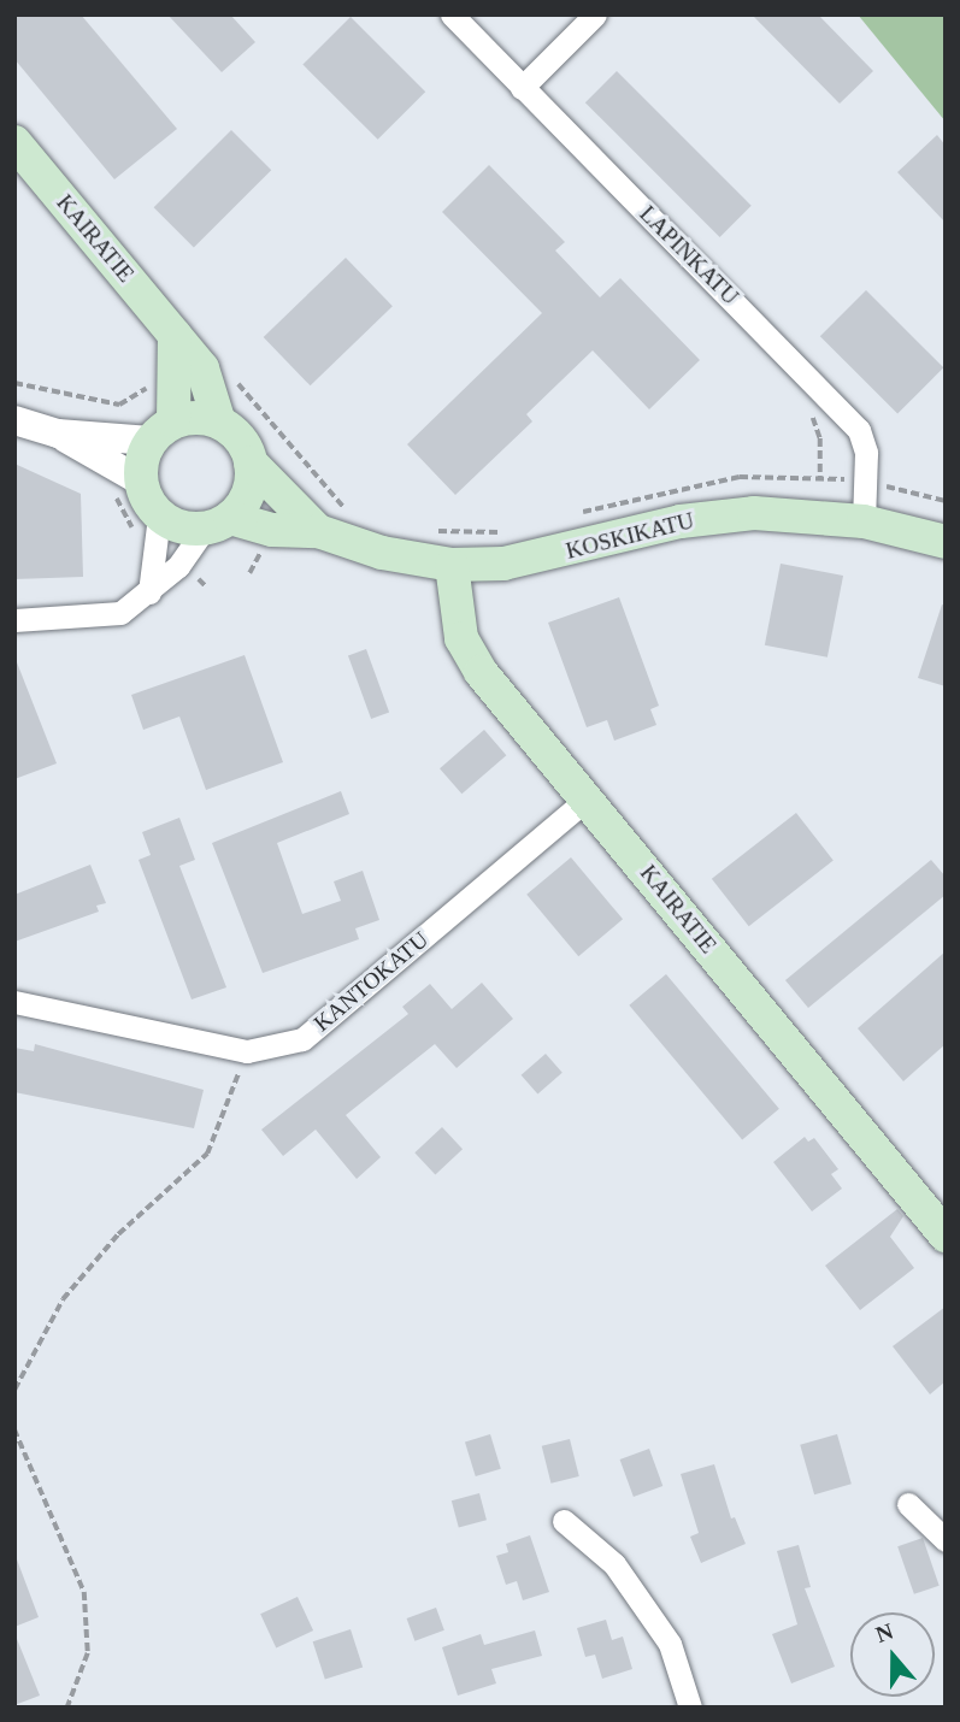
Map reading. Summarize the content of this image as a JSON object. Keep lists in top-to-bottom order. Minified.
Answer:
{"streets":{"main road":["KAIRATIE","KOSKIKATU"],"street":["LAPINKATU","KANTOKATU"]},"crossings":[["KAIRATIE","KOSKIKATU"],["KAIRATIE","KANTOKATU"],["LAPINKATU","KOSKIKATU"]],"north":"top"}
